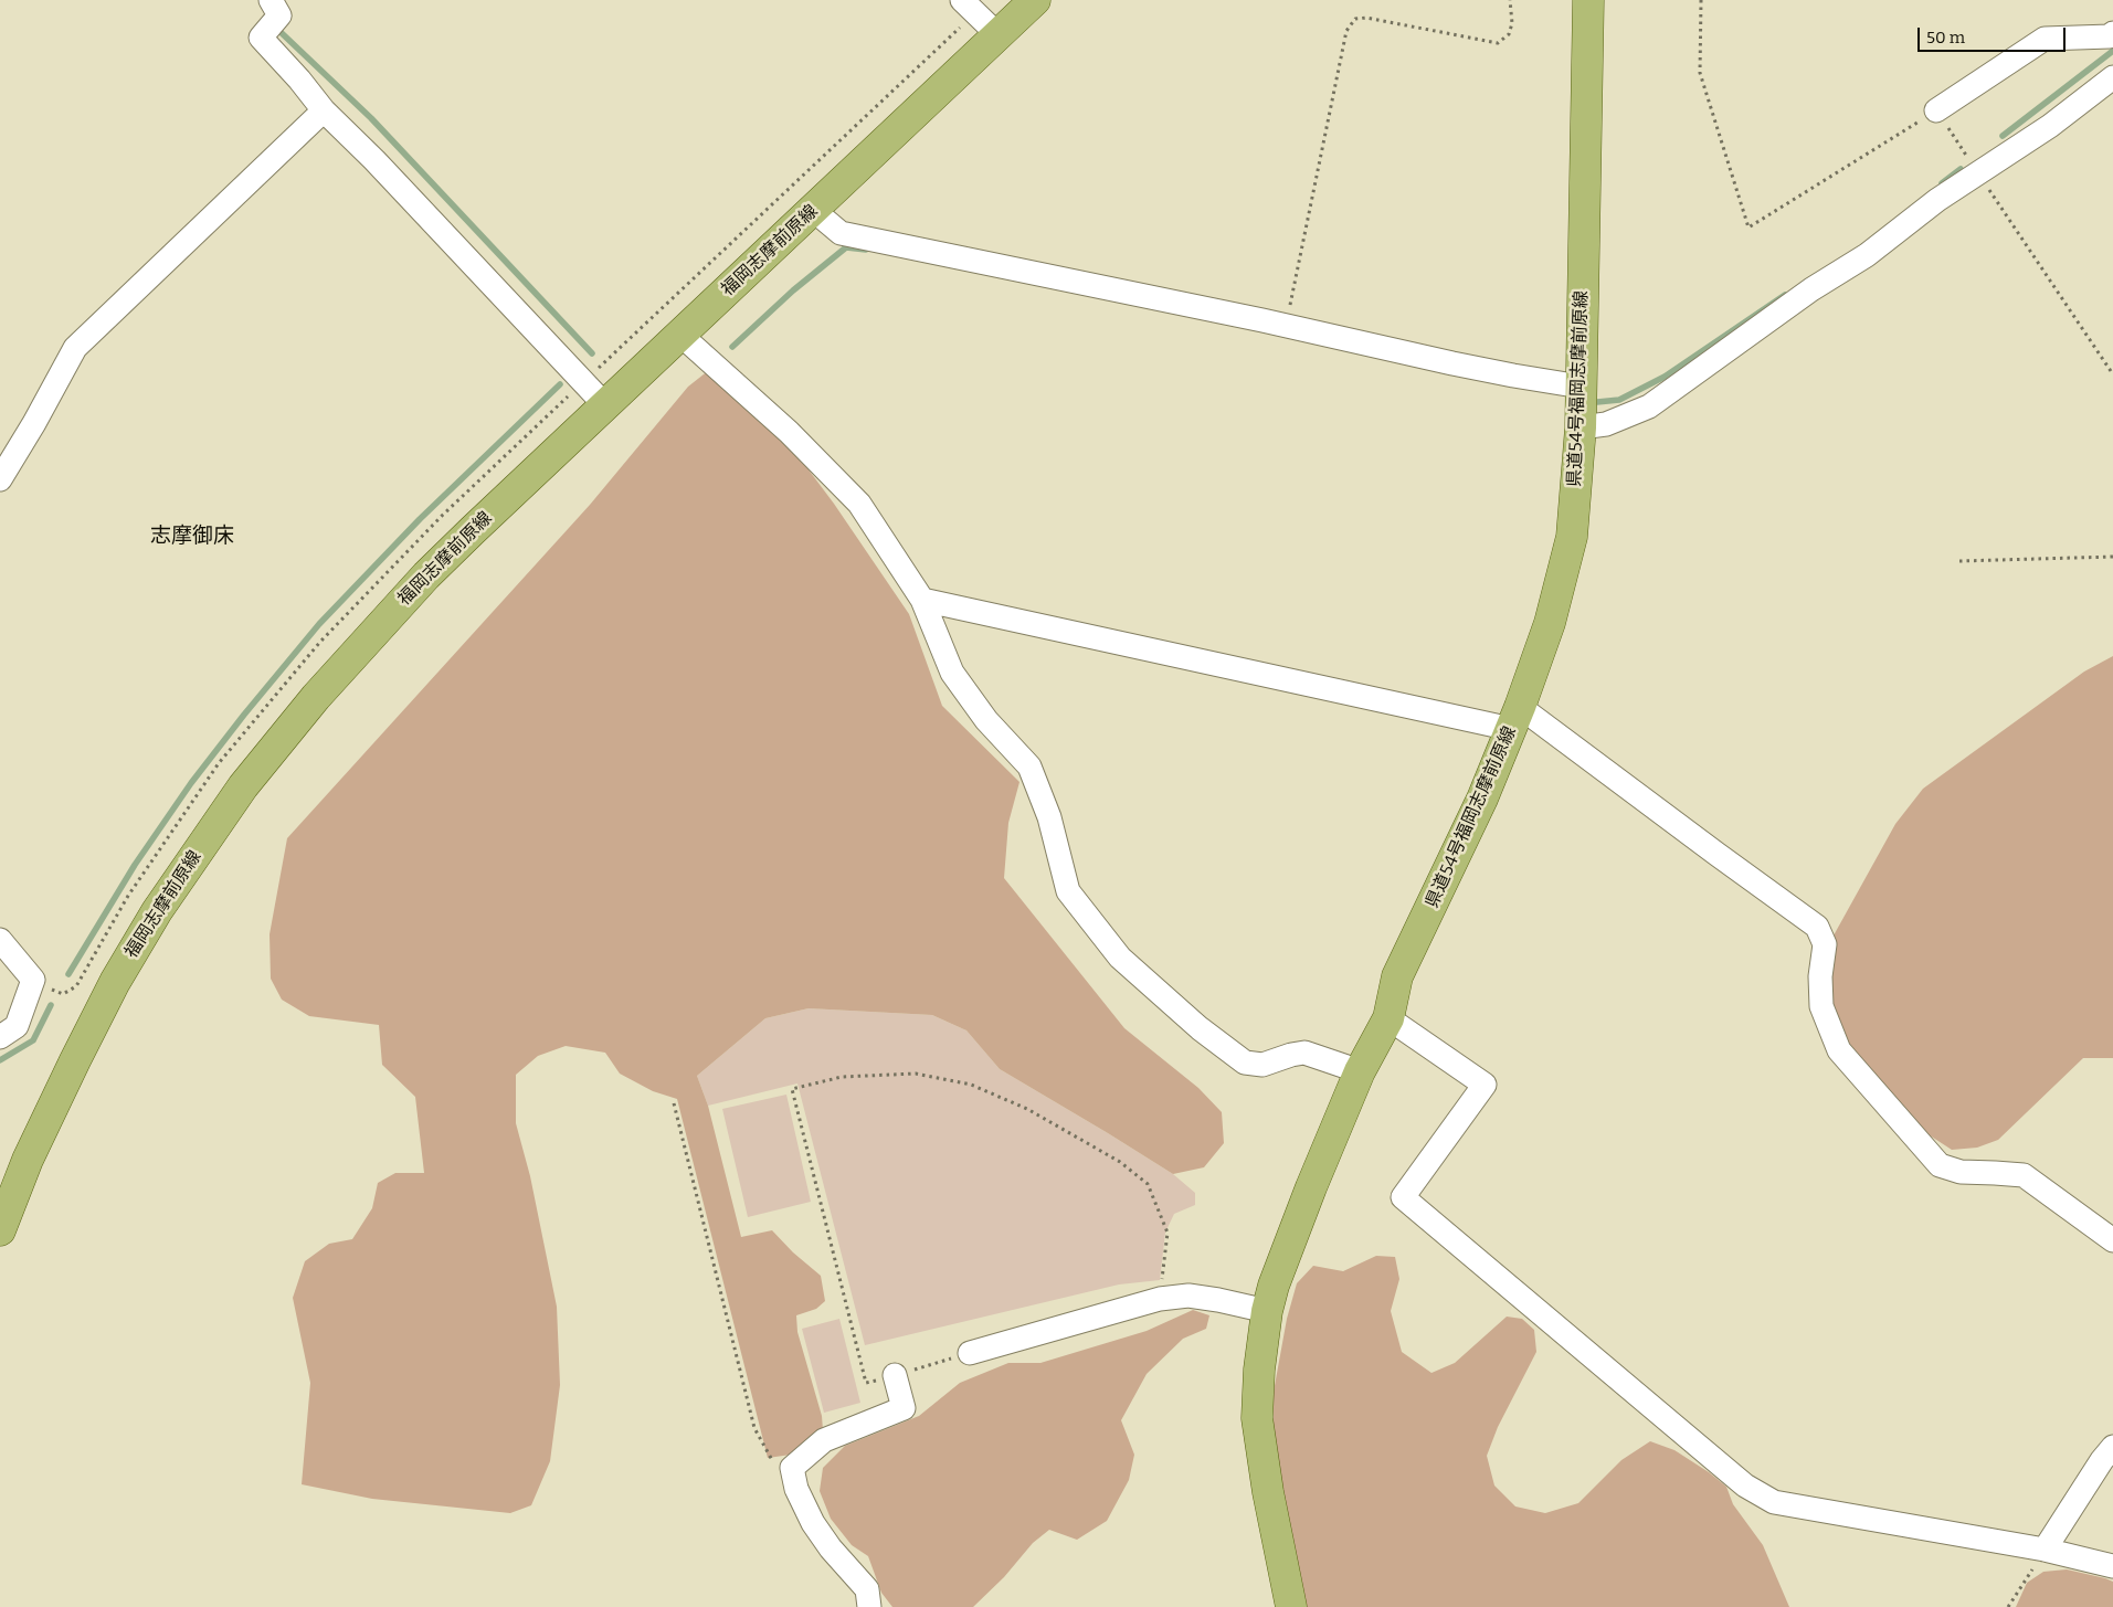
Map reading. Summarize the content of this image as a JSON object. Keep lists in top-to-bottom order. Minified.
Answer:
{"streets":{"main road":["福岡志摩前原線","県道54号福岡志摩前原線"]},"districts":["志摩御床"],"scale_bar":"50 m"}
